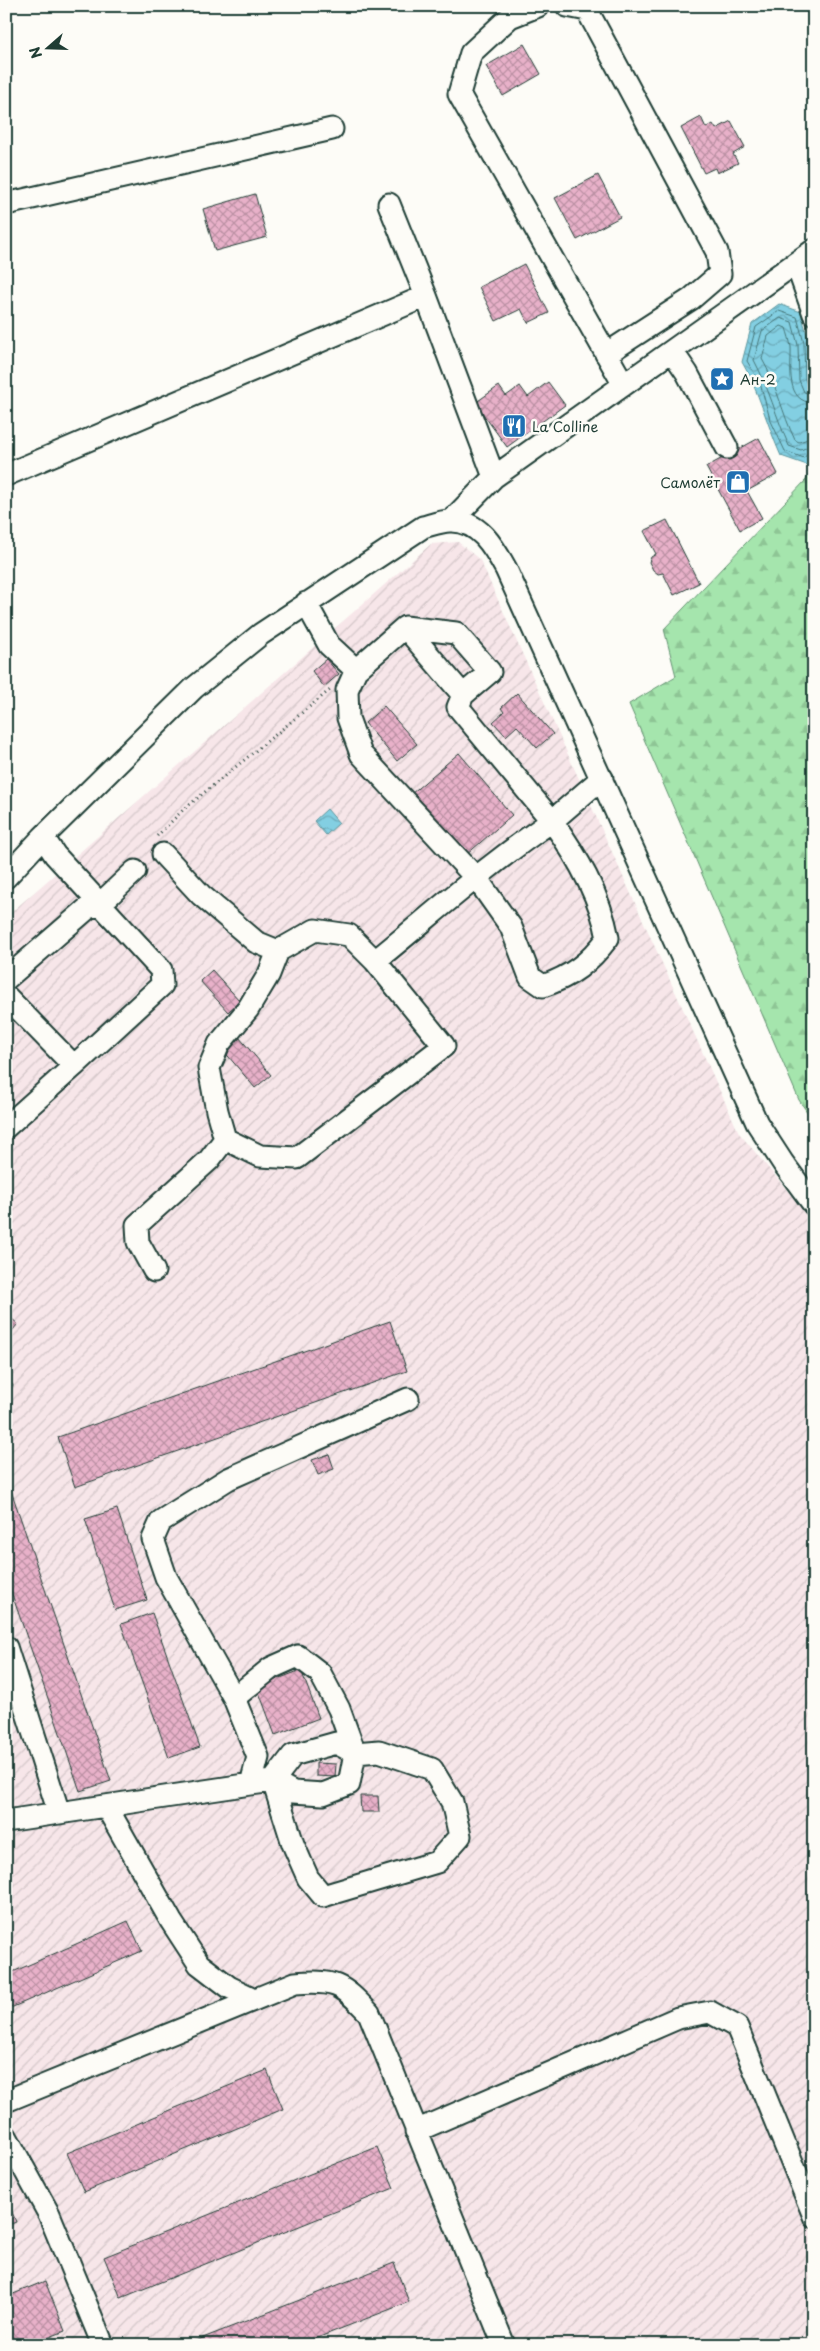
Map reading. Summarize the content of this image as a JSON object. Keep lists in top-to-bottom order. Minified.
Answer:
{"places":{"place":["Ан-2"],"restaurant":["La Colline"],"shop":["Самолёт"]},"north":"left"}
